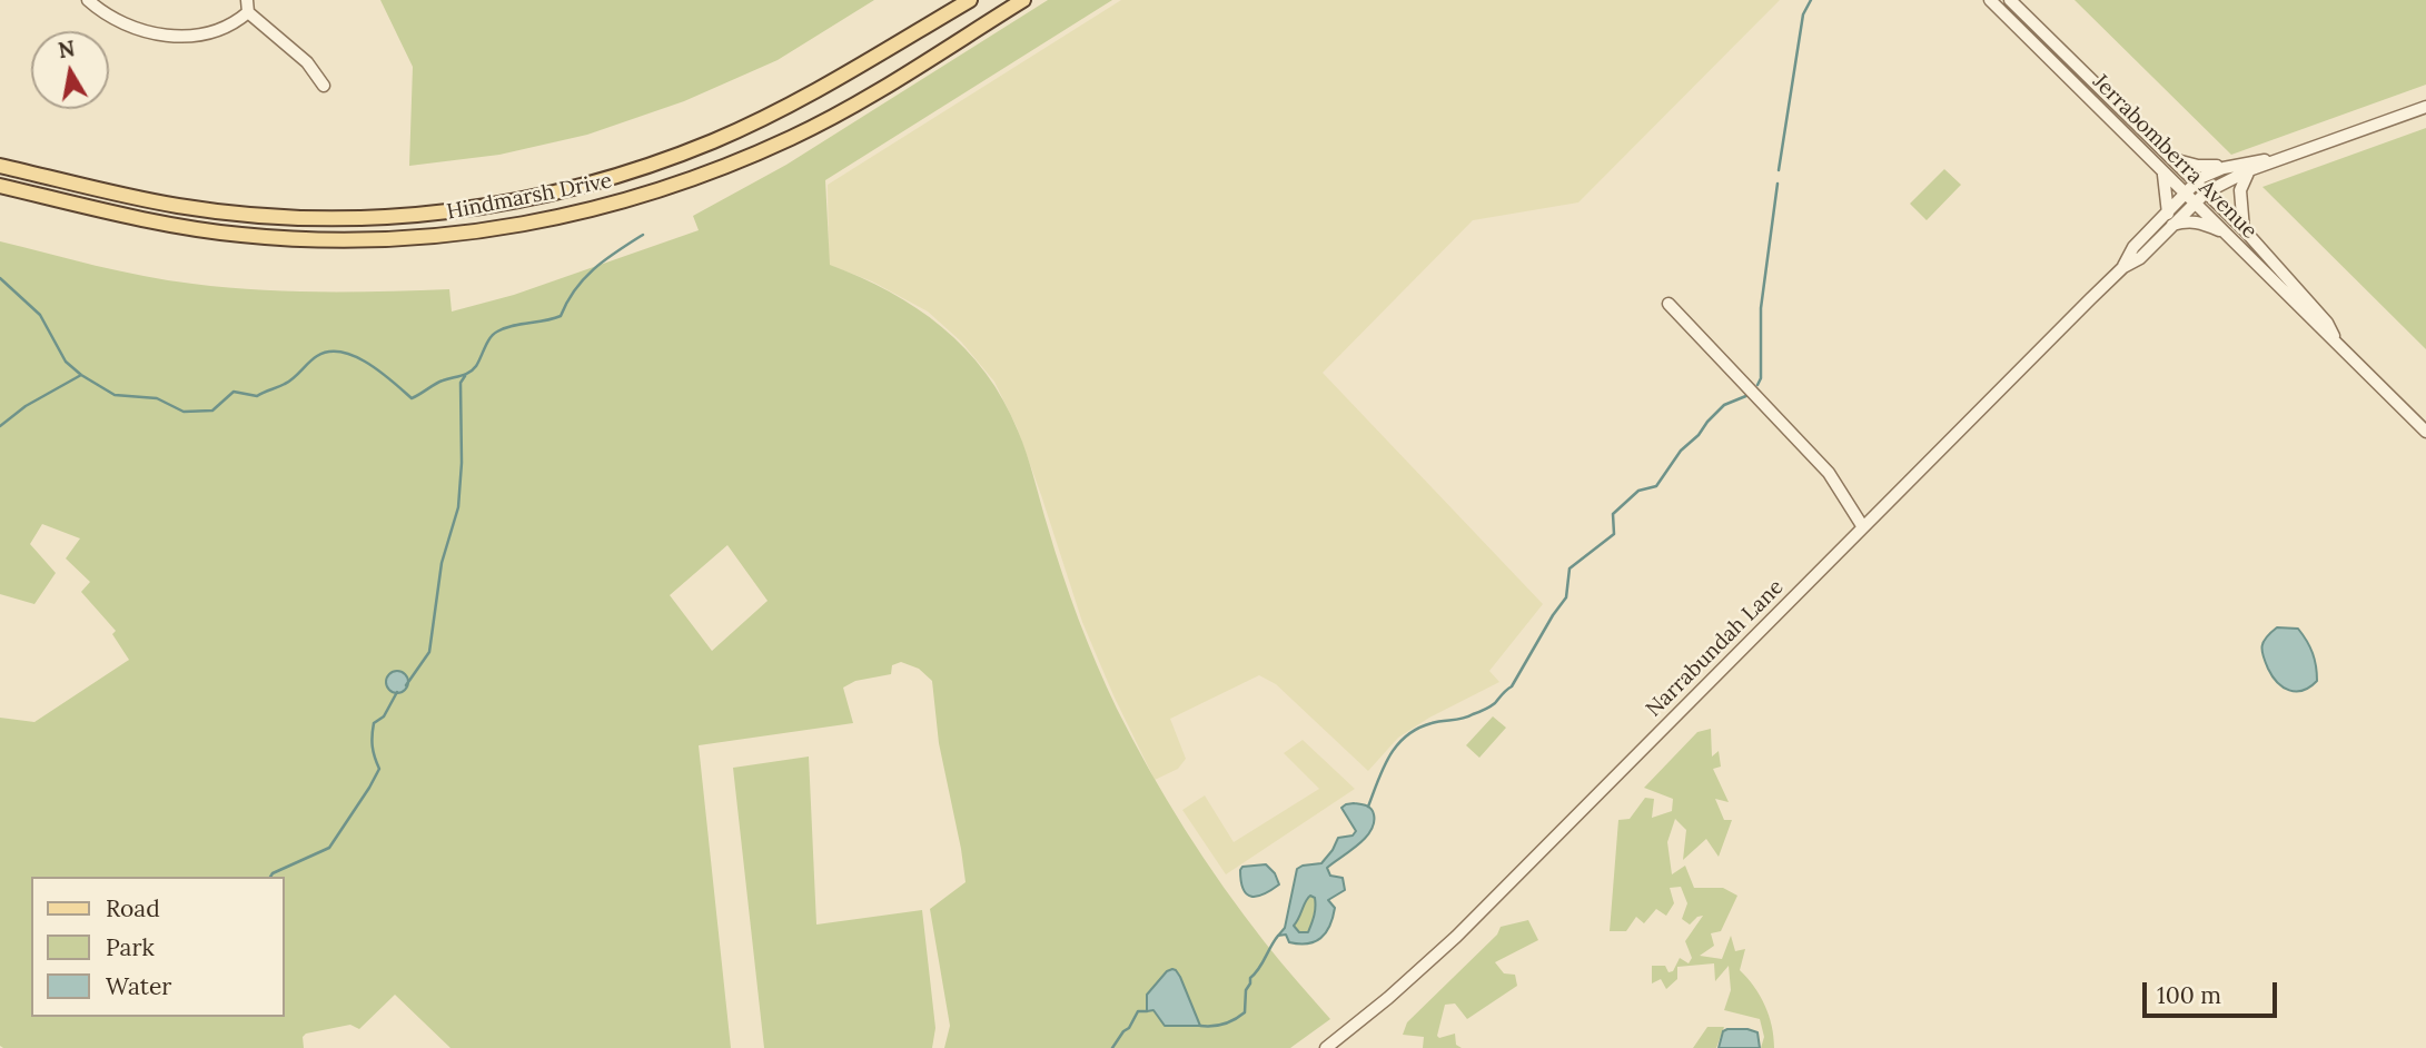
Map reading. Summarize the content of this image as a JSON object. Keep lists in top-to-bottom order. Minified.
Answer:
{"streets":{"main road":["Hindmarsh Drive"],"street":["Jerrabomberra Avenue","Narrabundah Lane"]},"crossings":[["Jerrabomberra Avenue","Narrabundah Lane"]],"legend":["Road","Park","Water"],"scale_bar":"100 m","north":"top"}
